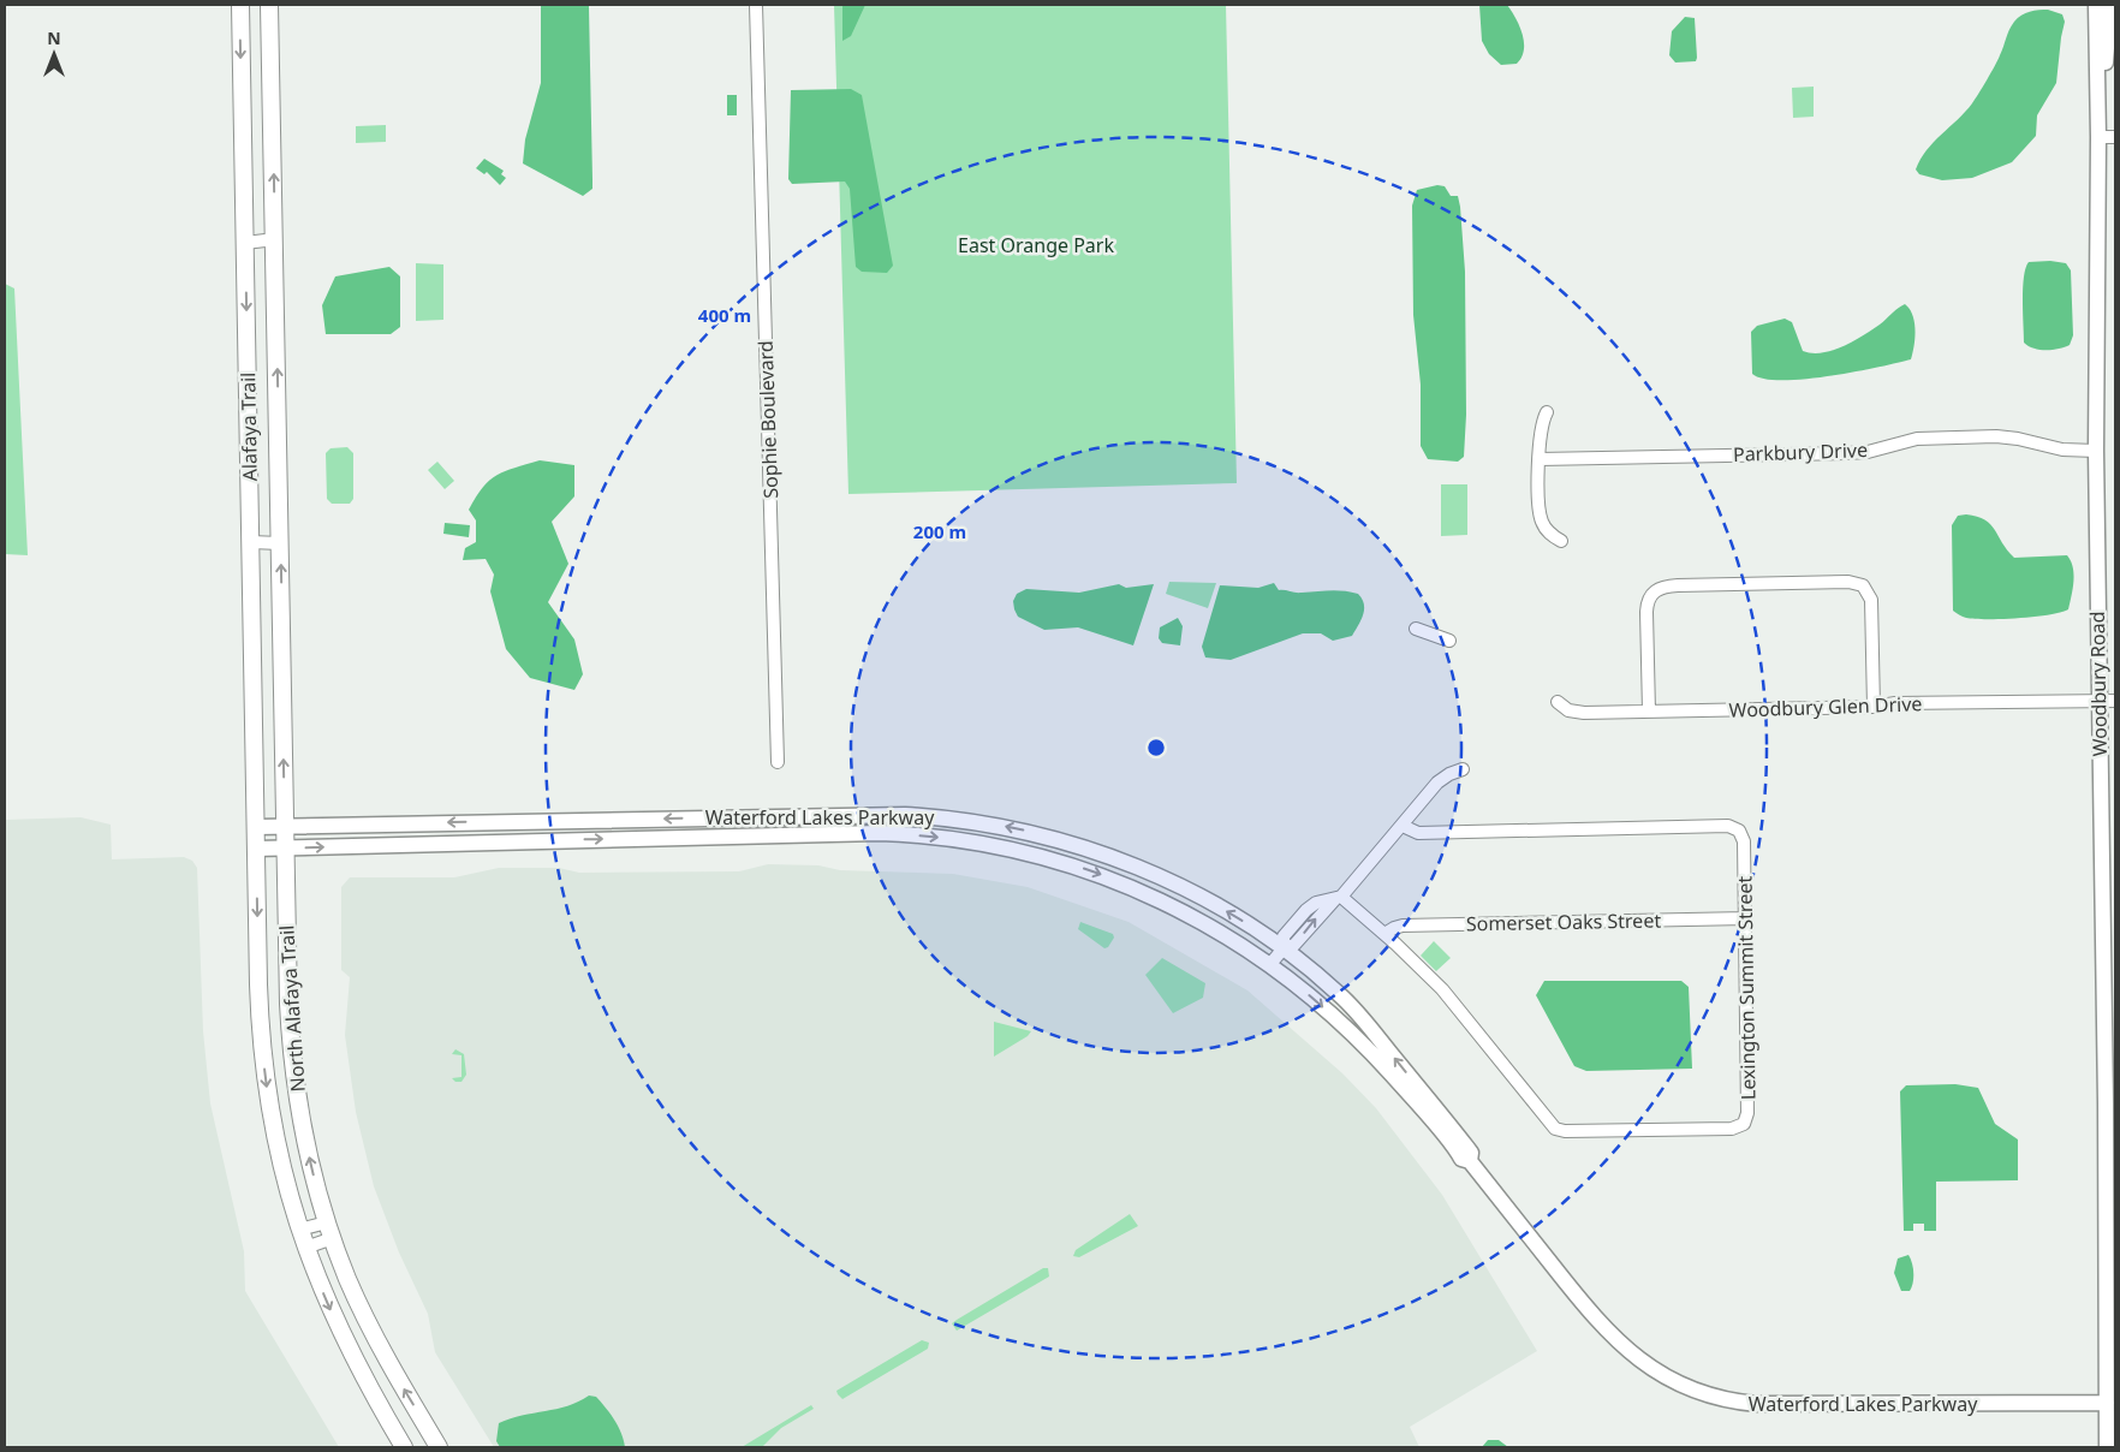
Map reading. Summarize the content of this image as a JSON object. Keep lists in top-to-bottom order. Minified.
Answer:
{"streets":{"main road":["Alafaya Trail","North Alafaya Trail"],"street":["Sophie Boulevard","Parkbury Drive","Woodbury Road","Woodbury Glen Drive","Waterford Lakes Parkway","Somerset Oaks Street","Lexington Summit Street"]},"crossings":[["Alafaya Trail","Waterford Lakes Parkway"],["Alafaya Trail","North Alafaya Trail"],["Parkbury Drive","Woodbury Road"],["Woodbury Road","Woodbury Glen Drive"],["Woodbury Road","Waterford Lakes Parkway"],["Waterford Lakes Parkway","North Alafaya Trail"],["Somerset Oaks Street","Lexington Summit Street"]],"parks":["East Orange Park"],"north":"top","rings":["400 m","200 m"]}
